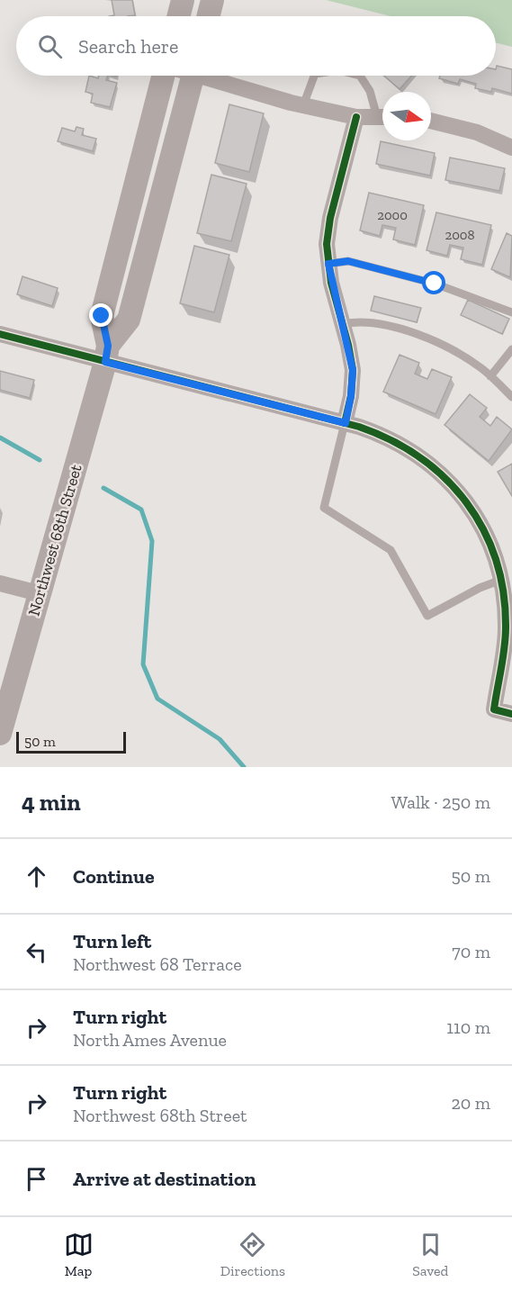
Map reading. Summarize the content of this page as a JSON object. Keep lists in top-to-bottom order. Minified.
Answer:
{"streets":{"main road":["Northwest 68th Street"]},"house_numbers":["2000","2008"],"scale_bar":"50 m","north":"right","page":{"search":"Search here","scale":"50 m","heading":["4 min","Walk · 250 m"],"list":[["Continue","50 m"],["Turn left","Northwest 68 Terrace","70 m"],["Turn right","North Ames Avenue","110 m"],["Turn right","Northwest 68th Street","20 m"],"Arrive at destination"],"nav":["Map","Directions","Saved"]}}
